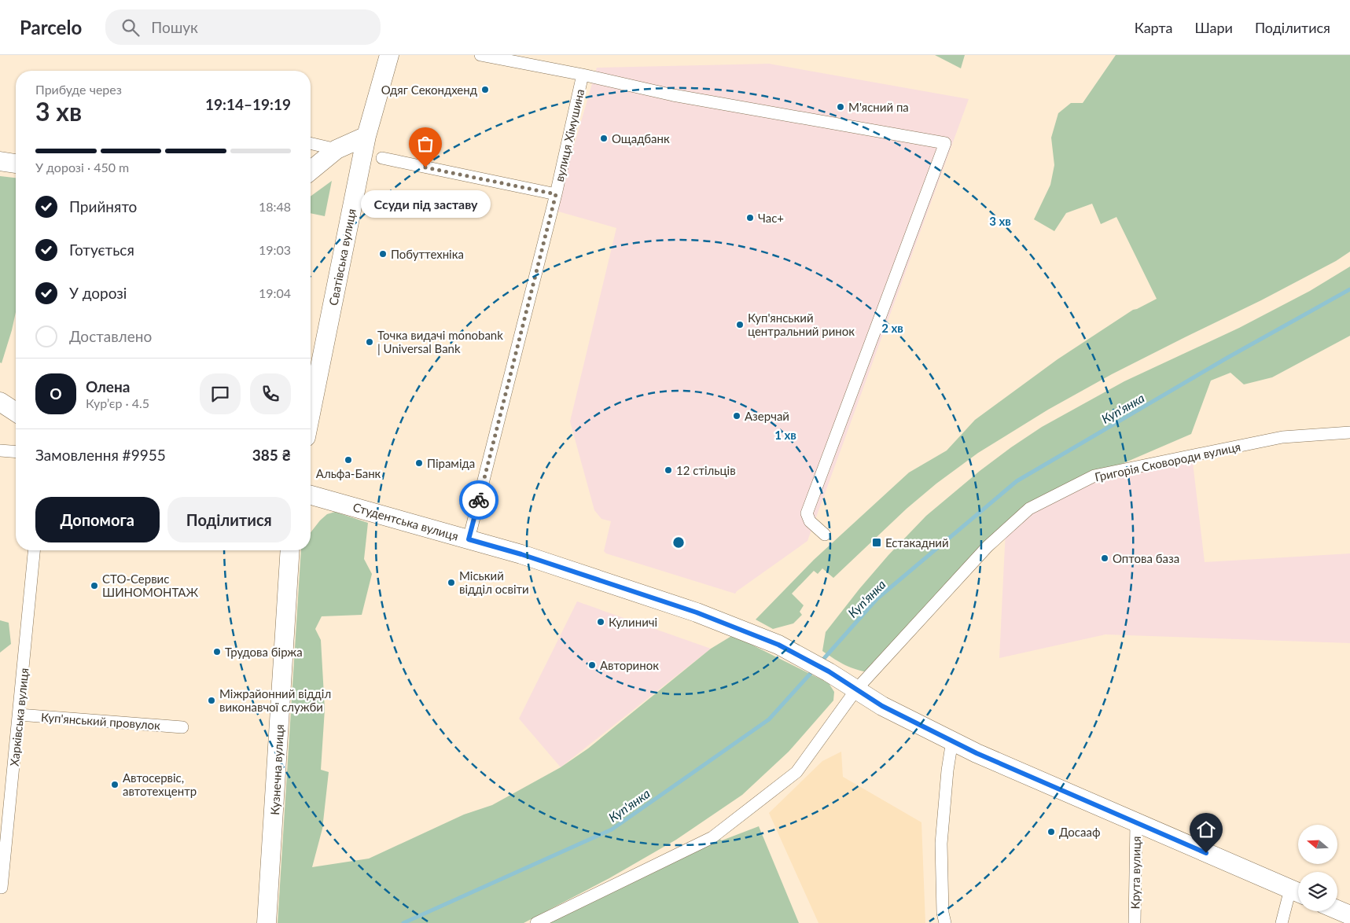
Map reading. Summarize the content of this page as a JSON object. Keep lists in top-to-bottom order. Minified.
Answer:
{"streets":{"main road":["Сватівська вулиця","Студентська вулиця","Кузнечна вулиця"],"street":["вулиця Хімушина","Григорія Сковороди вулиця","Харківська вулиця","Куп'янський провулок","Крута вулиця"]},"crossings":[["вулиця Хімушина","Студентська вулиця"],["Григорія Сковороди вулиця","Студентська вулиця"],["Студентська вулиця","Крута вулиця"],["Харківська вулиця","Куп'янський провулок"]],"water":["Куп'янка"],"places":{"other":["Одяг Секондхенд","М'ясний па","Ощадбанк","Ссуди під заставу","Час+","Побуттехніка","Куп'янський центральний ринок","Точка видачі monobank | Universal Bank","Азерчай","Альфа-Банк","Піраміда","12 стільців","Оптова база","Міський відділ освіти","СТО-Сервис ШИНОМОНТАЖ","Кулиничі","Трудова біржа","Авторинок","Міжрайонний відділ виконавчої служби","Автосервіс, автотехцентр","Досааф"],"transit":["Естакадний"]},"north":"left","page":{"header":"Parcelo","search":"Пошук","nav":["Карта","Шари","Поділитися"],"heading":["3 хв","Прибуде через","19:14–19:19"],"panel":["Олена","Кур’єр · 4.5","Замовлення #9955","385 ₴"],"bar":"У дорозі · 450 m","list":[["Прийнято","18:48"],["Готується","19:03"],["У дорозі","19:04"],"Доставлено"],"bubble":"Ссуди під заставу","round":"О","buttons":["Допомога","Поділитися"]},"rings":["3 хв","2 хв","1 хв"]}
